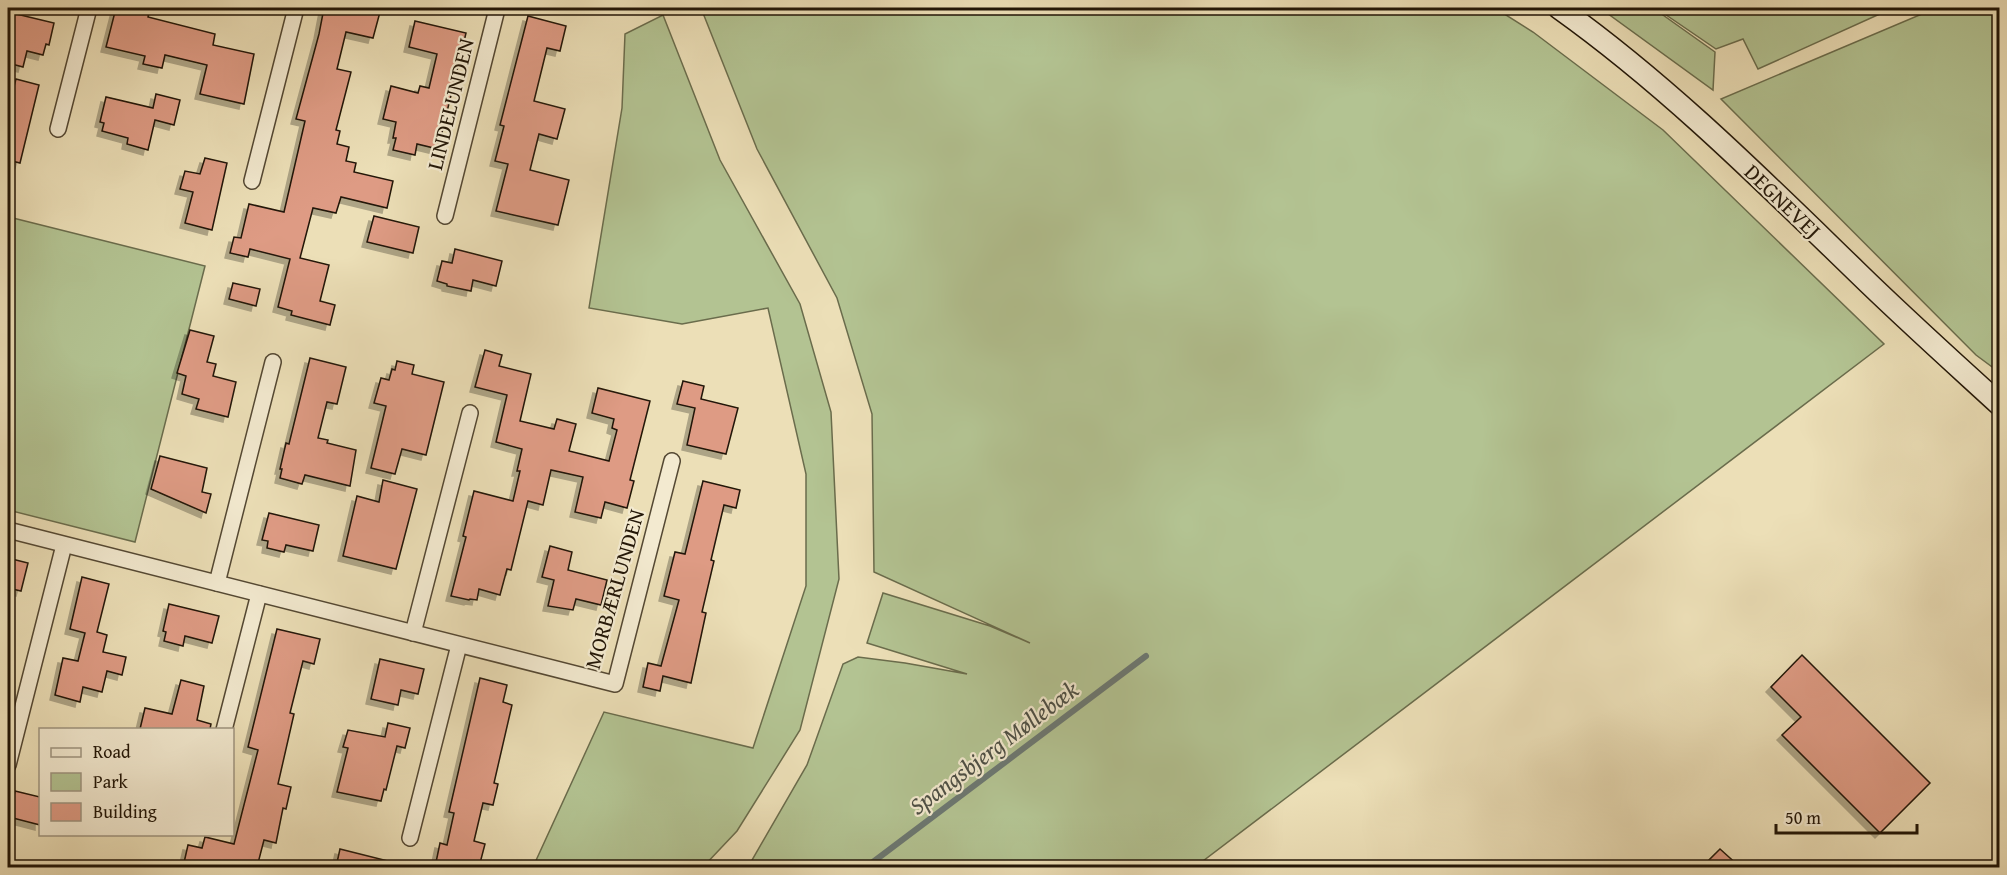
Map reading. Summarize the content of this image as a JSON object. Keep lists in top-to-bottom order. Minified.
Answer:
{"streets":{"street":["LINDELUNDEN","DEGNEVEJ","MORBÆRLUNDEN"]},"water":["Spangsbjerg Møllebæk"],"legend":["Road","Park","Building"],"scale_bar":"50 m"}
